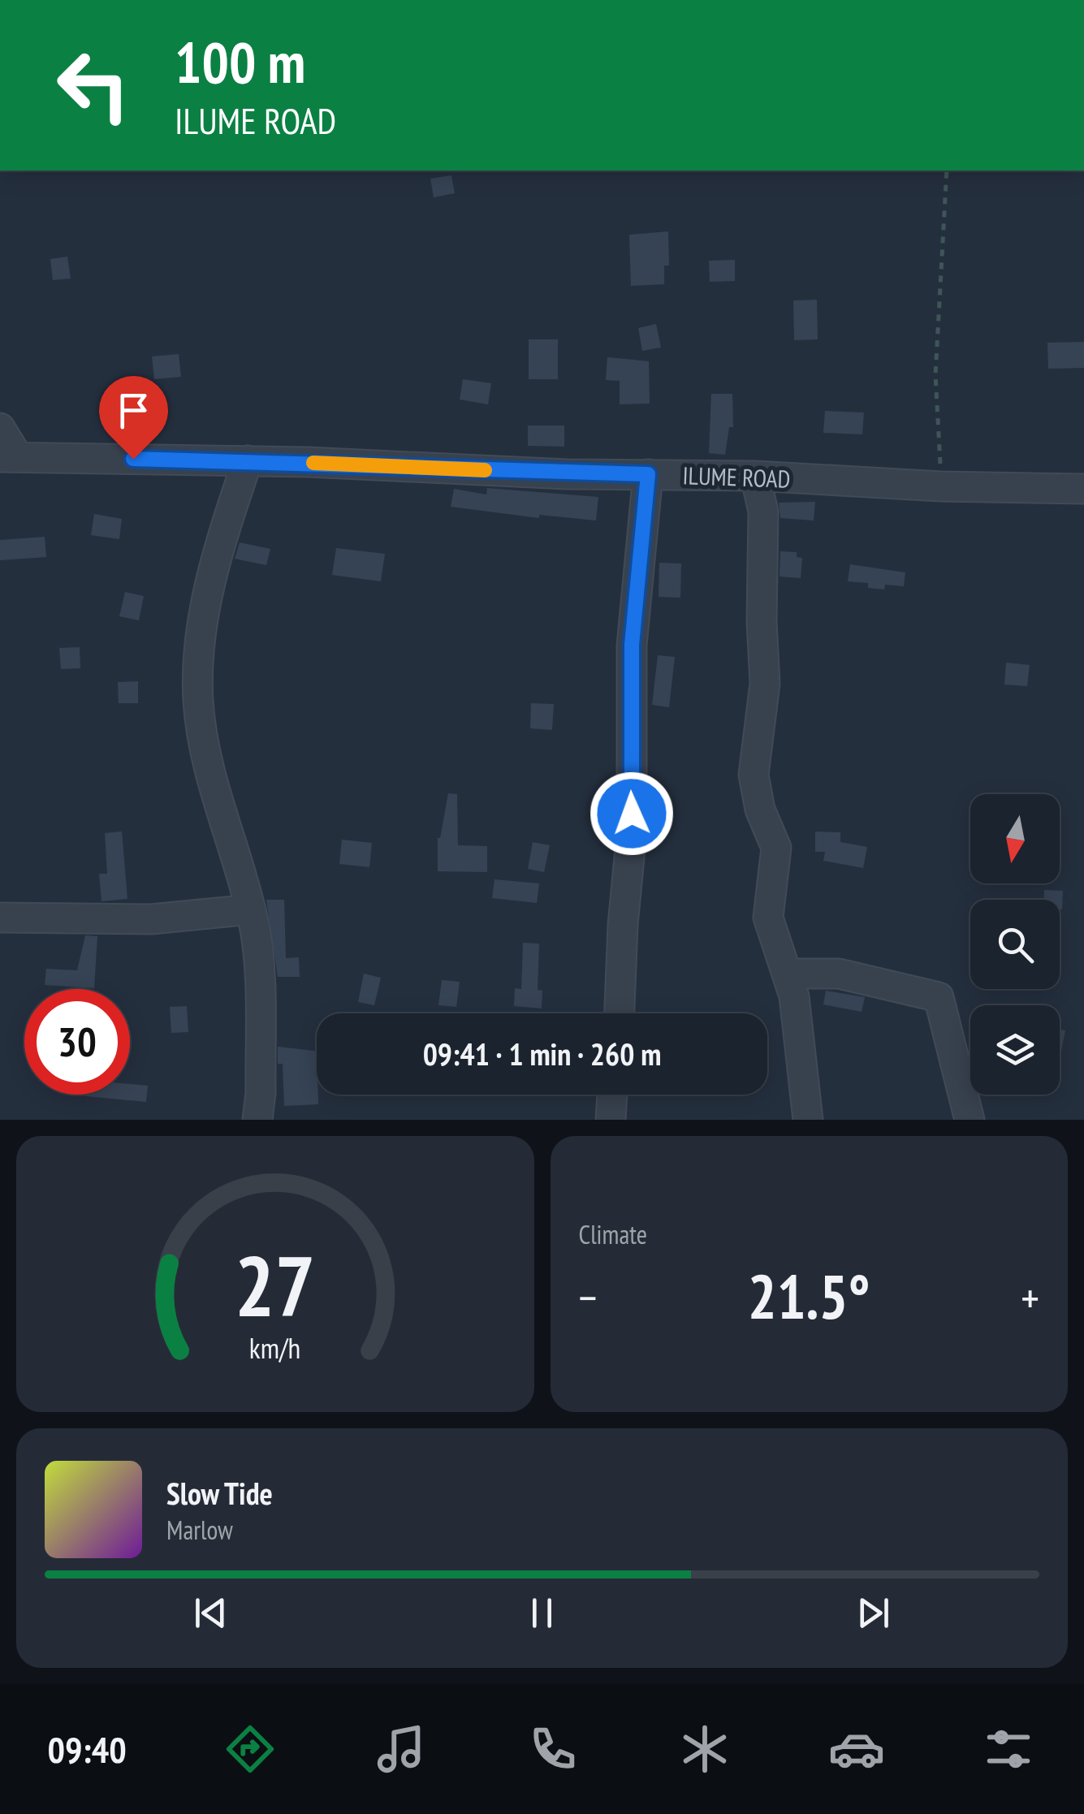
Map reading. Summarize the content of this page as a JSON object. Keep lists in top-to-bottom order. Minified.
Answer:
{"streets":{"street":["ILUME ROAD"]},"north":"bottom","page":{"turn":["100 m","ILUME ROAD"],"limit":"30","trip":"09:41 · 1 min · 260 m","tile":"Climate","heat":["−","21.5°","+"],"song":["Slow Tide","Marlow"],"tabs":"09:40","gauge":["27","km/h"]}}
